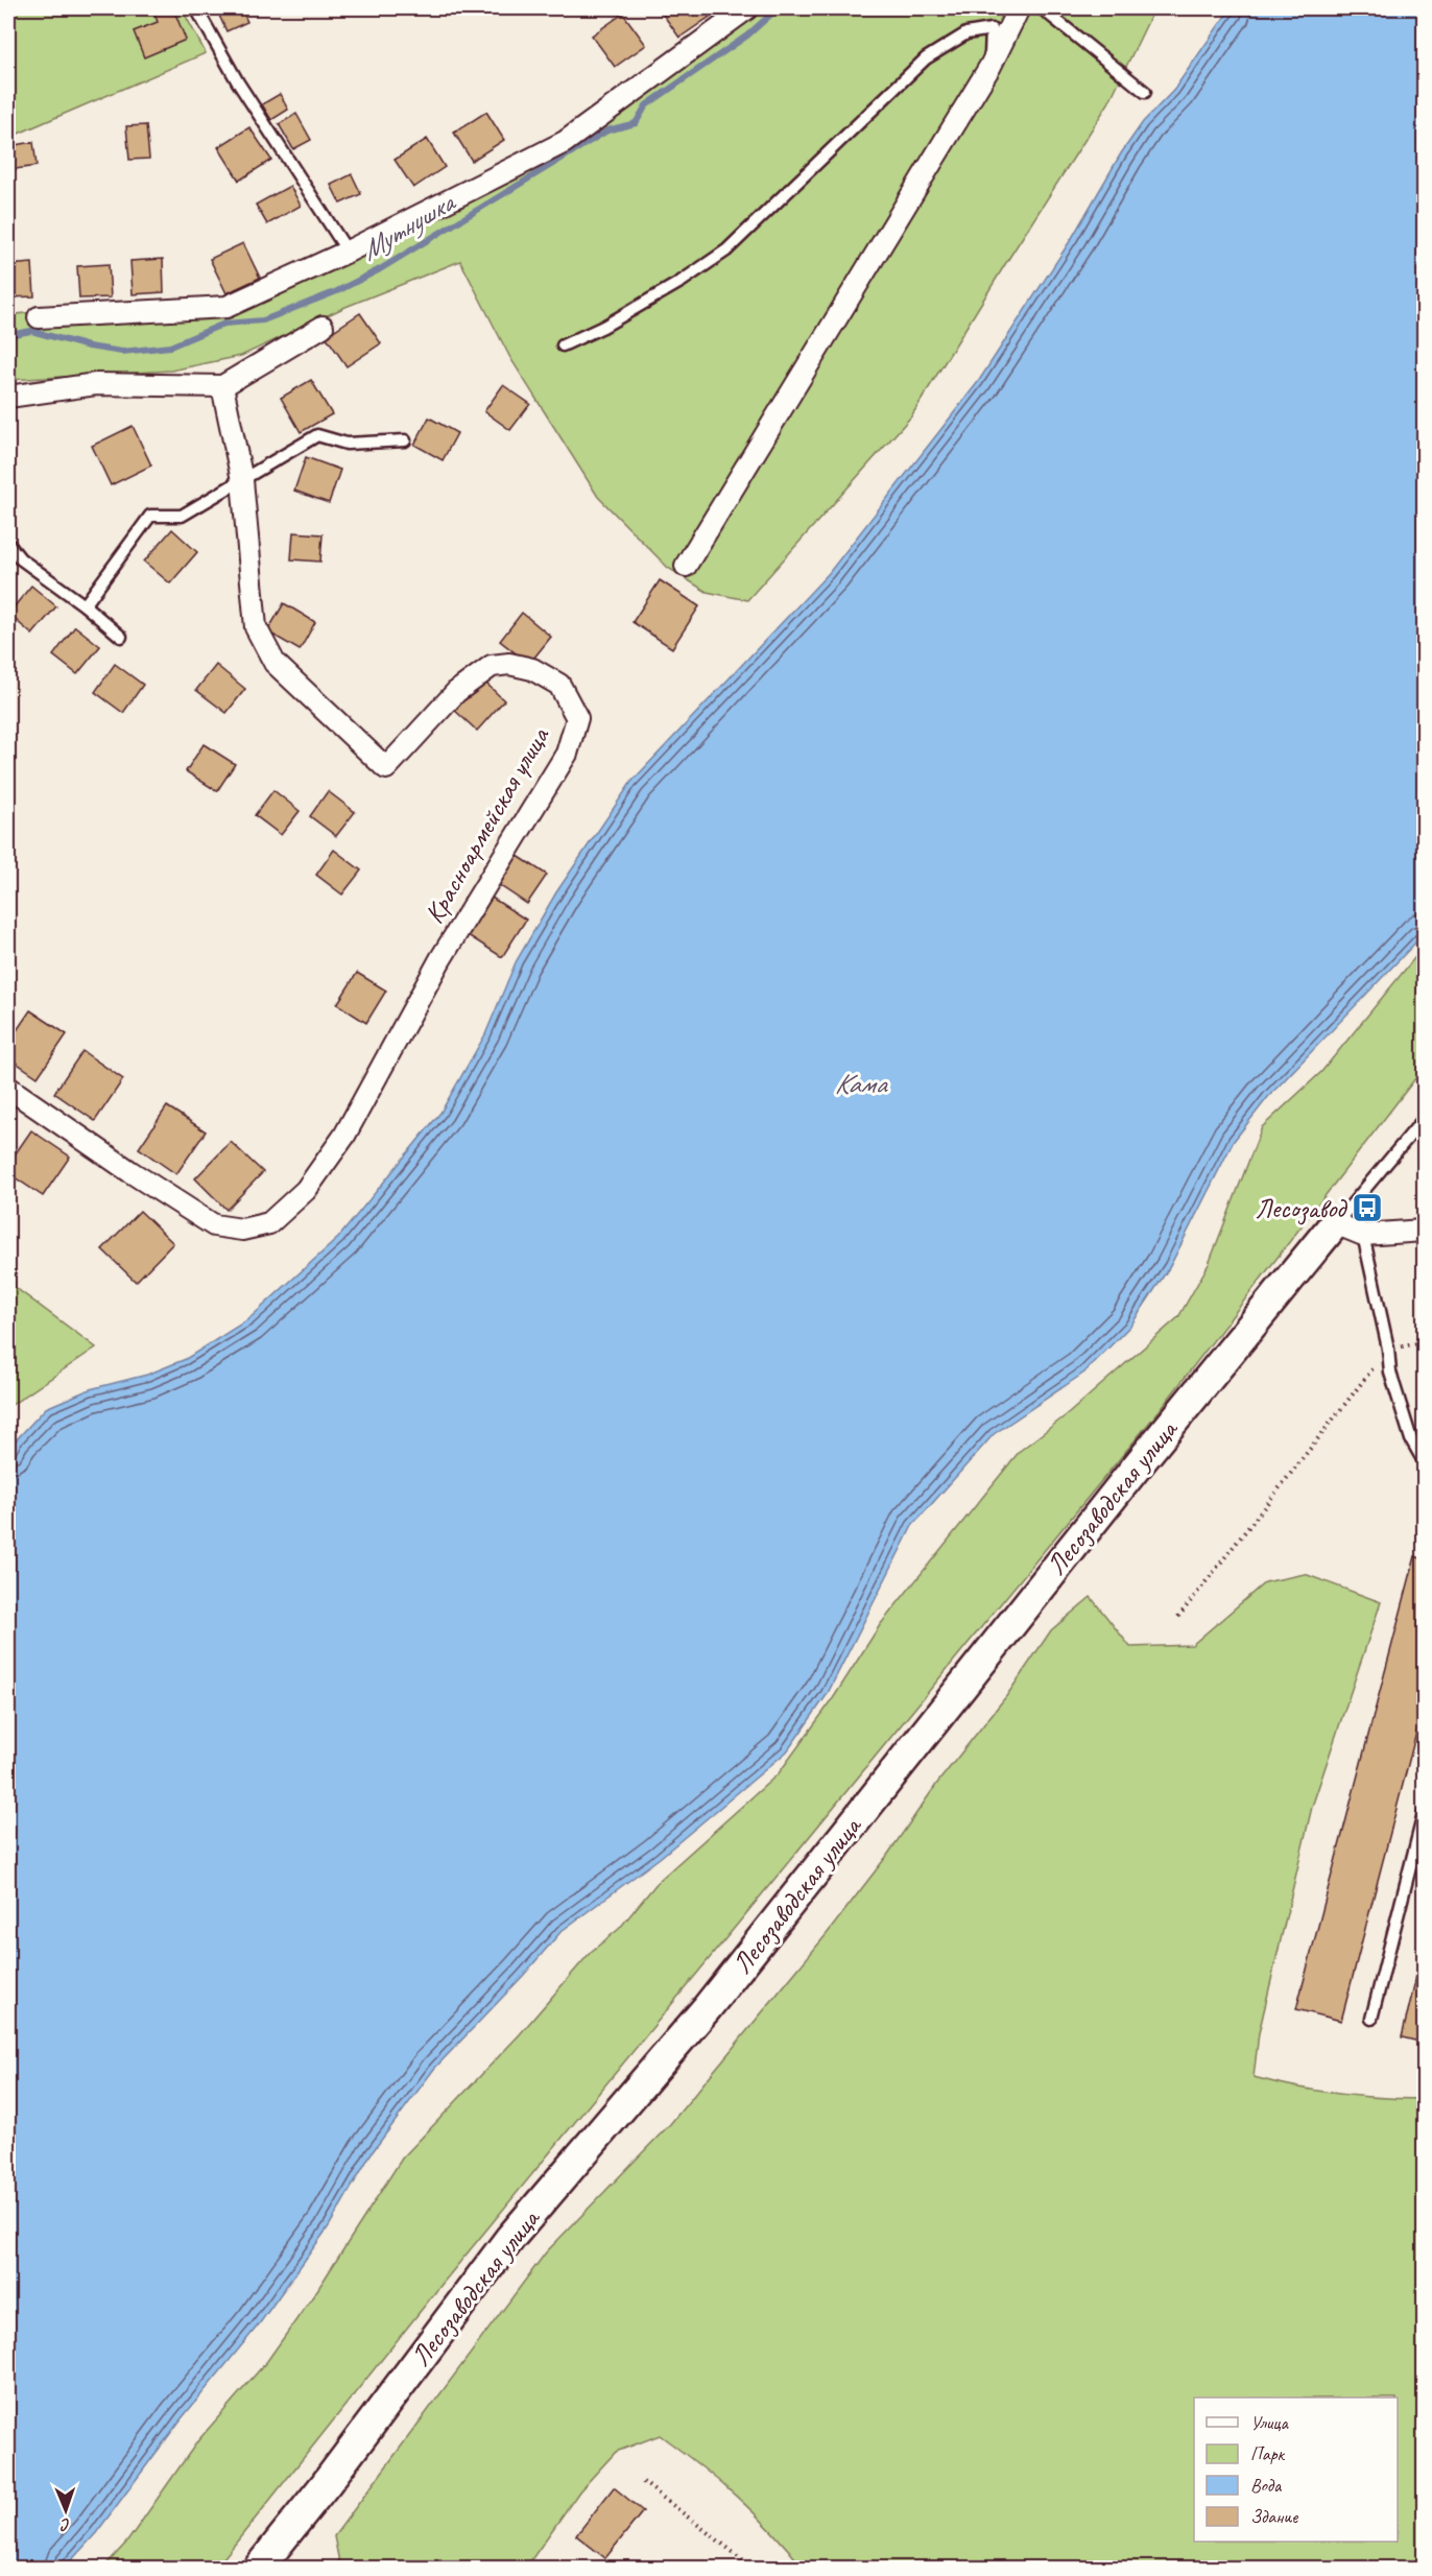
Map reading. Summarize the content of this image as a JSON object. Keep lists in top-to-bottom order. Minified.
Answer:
{"streets":{"street":["Красноармейская улица","Лесозаводская улица"]},"water":["Мутнушка","Кама"],"places":{"bus stop":["Лесозавод"]},"legend":["Улица","Парк","Вода","Здание"],"north":"bottom"}
